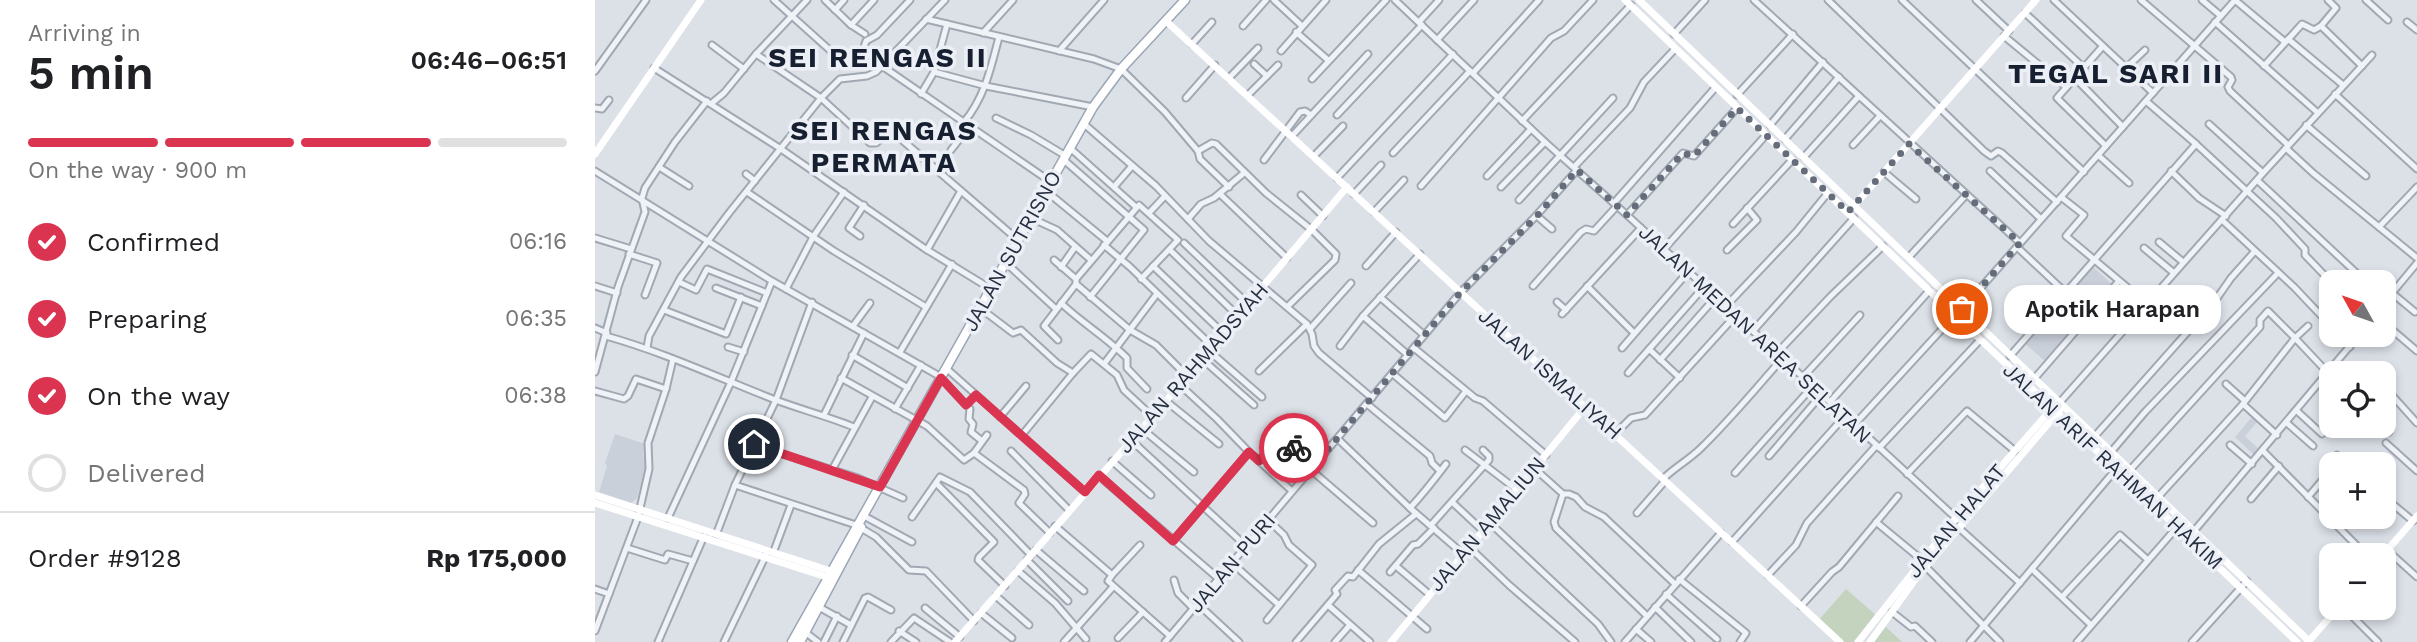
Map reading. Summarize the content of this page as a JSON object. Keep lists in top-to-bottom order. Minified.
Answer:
{"streets":{"main road":["JALAN SUTRISNO","JALAN RAHMADSYAH","JALAN ISMALIYAH","JALAN ARIF RAHMAN HAKIM","JALAN HALAT","JALAN AMALIUN"],"street":["JALAN MEDAN AREA SELATAN","JALAN PURI"]},"crossings":[["JALAN SUTRISNO","JALAN ISMALIYAH"],["JALAN MEDAN AREA SELATAN","JALAN HALAT"],["JALAN MEDAN AREA SELATAN","JALAN PURI"],["JALAN RAHMADSYAH","JALAN ISMALIYAH"],["JALAN ISMALIYAH","JALAN AMALIUN"],["JALAN ISMALIYAH","JALAN PURI"],["JALAN ARIF RAHMAN HAKIM","JALAN HALAT"],["JALAN ARIF RAHMAN HAKIM","JALAN PURI"]],"districts":["SEI RENGAS II","TEGAL SARI II","SEI RENGAS PERMATA"],"places":["Apotik Harapan"],"north":"top left","page":{"heading":["5 min","Arriving in","06:46–06:51"],"panel":["Order #9128","Rp 175,000"],"bar":"On the way · 900 m","list":[["Confirmed","06:16"],["Preparing","06:35"],["On the way","06:38"],"Delivered"],"map_buttons":["+","−"],"bubble":"Apotik Harapan"}}
